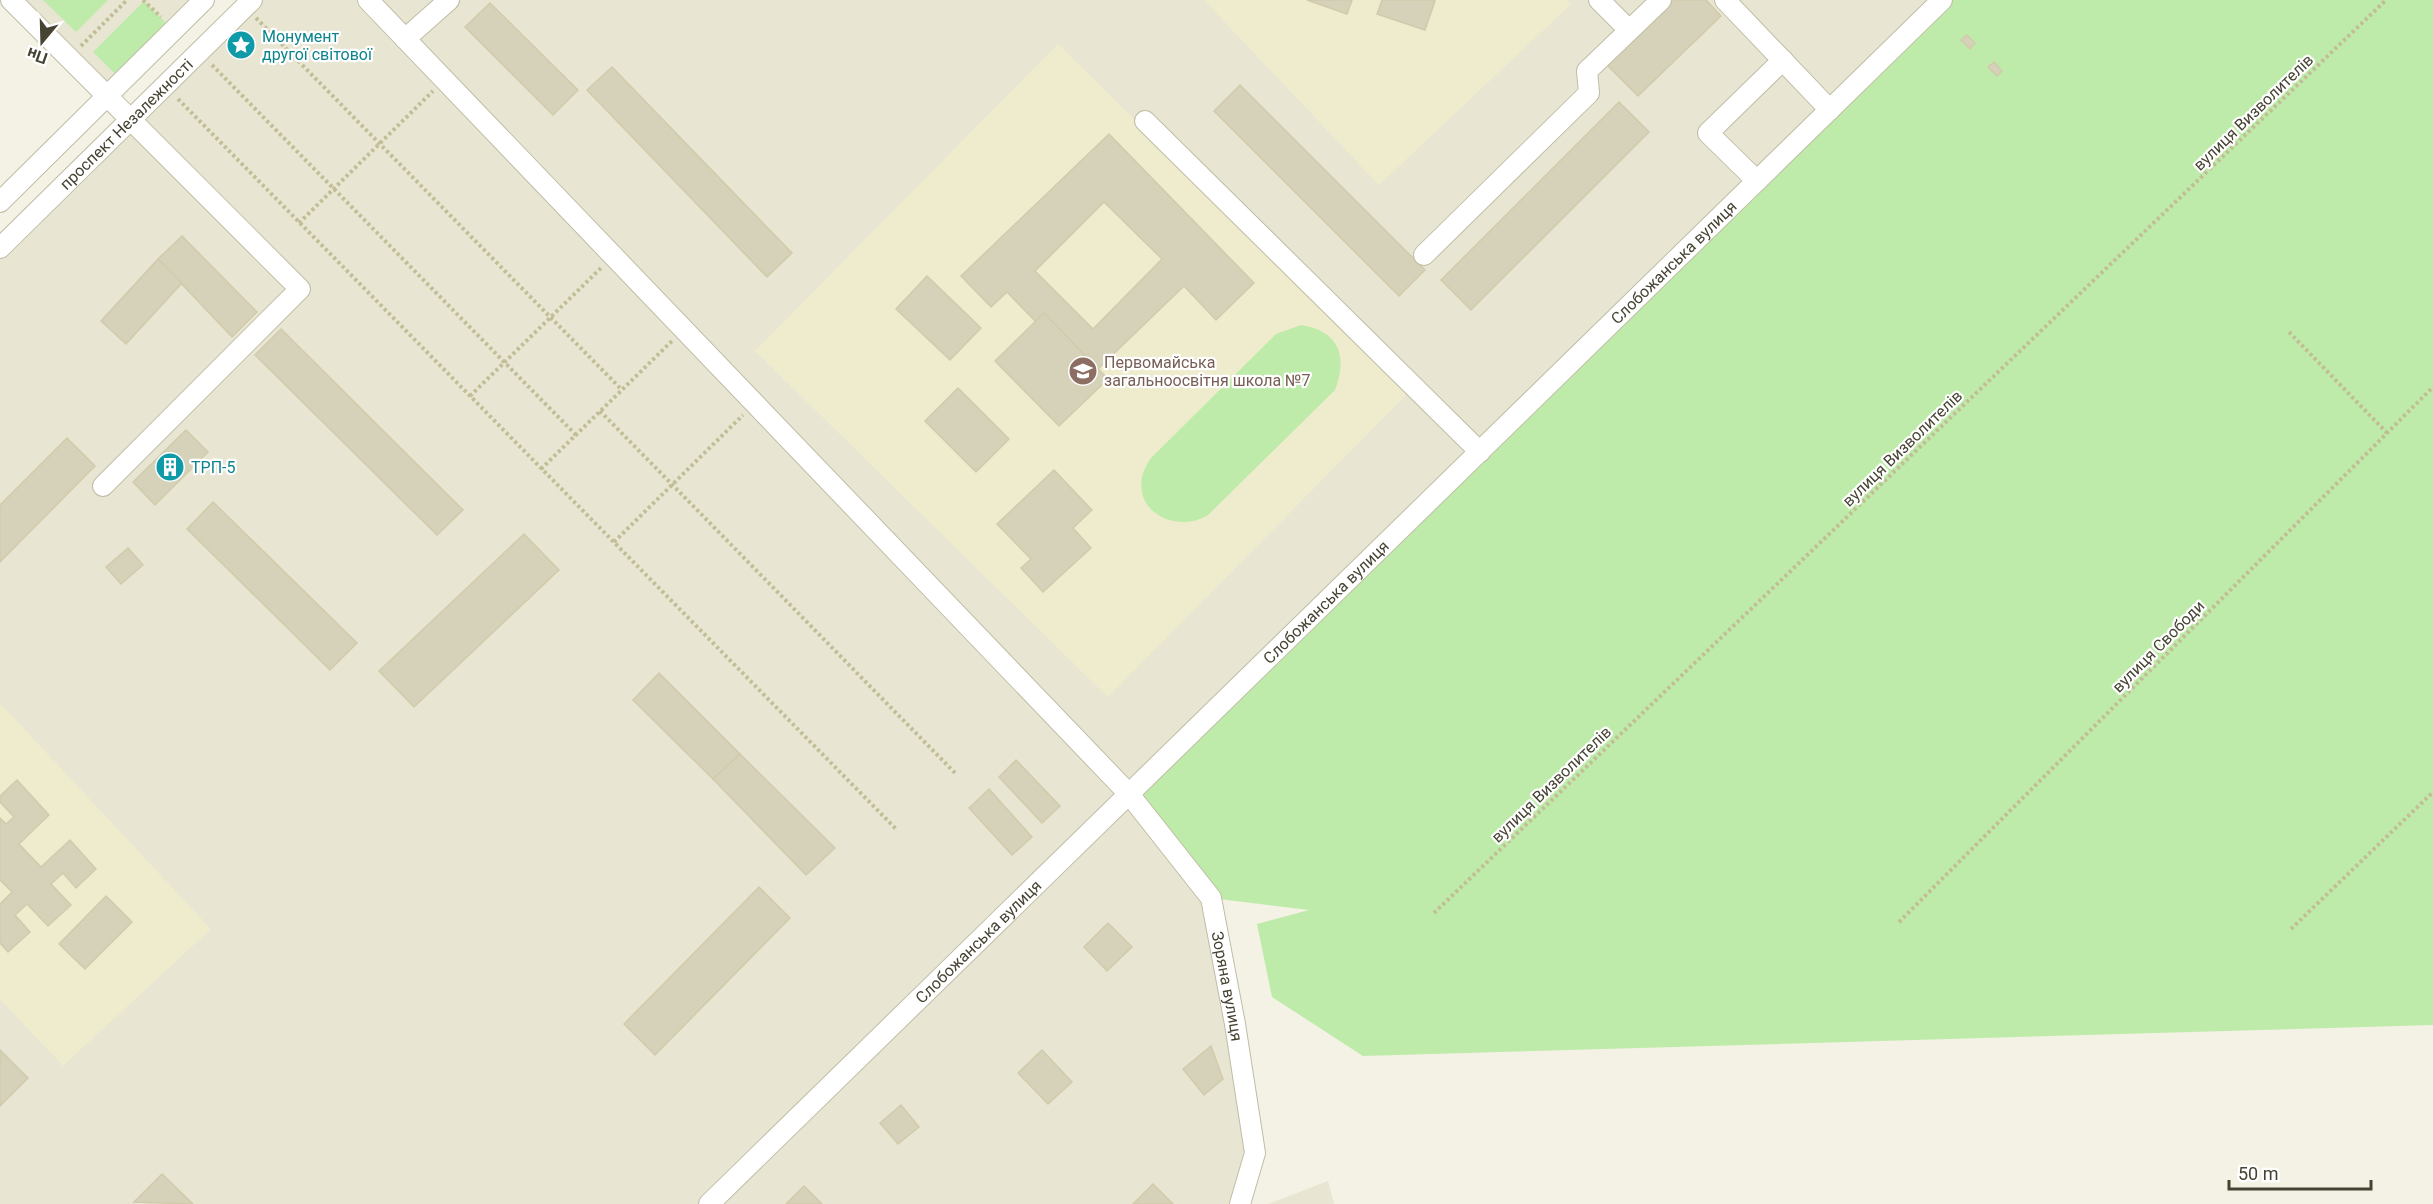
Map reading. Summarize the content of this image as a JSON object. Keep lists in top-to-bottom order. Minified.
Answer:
{"streets":{"street":["проспект Незалежності","Слобожанська вулиця","Зоряна вулиця"],"path":["вулиця Визволителів","вулиця Свободи"]},"crossings":[["Слобожанська вулиця","Зоряна вулиця"]],"places":{"place":["Монумент другої світової"],"school or university":["Первомайська загальноосвітня школа №7"],"building":["ТРП-5"]},"scale_bar":"50 m","north":"bottom"}
